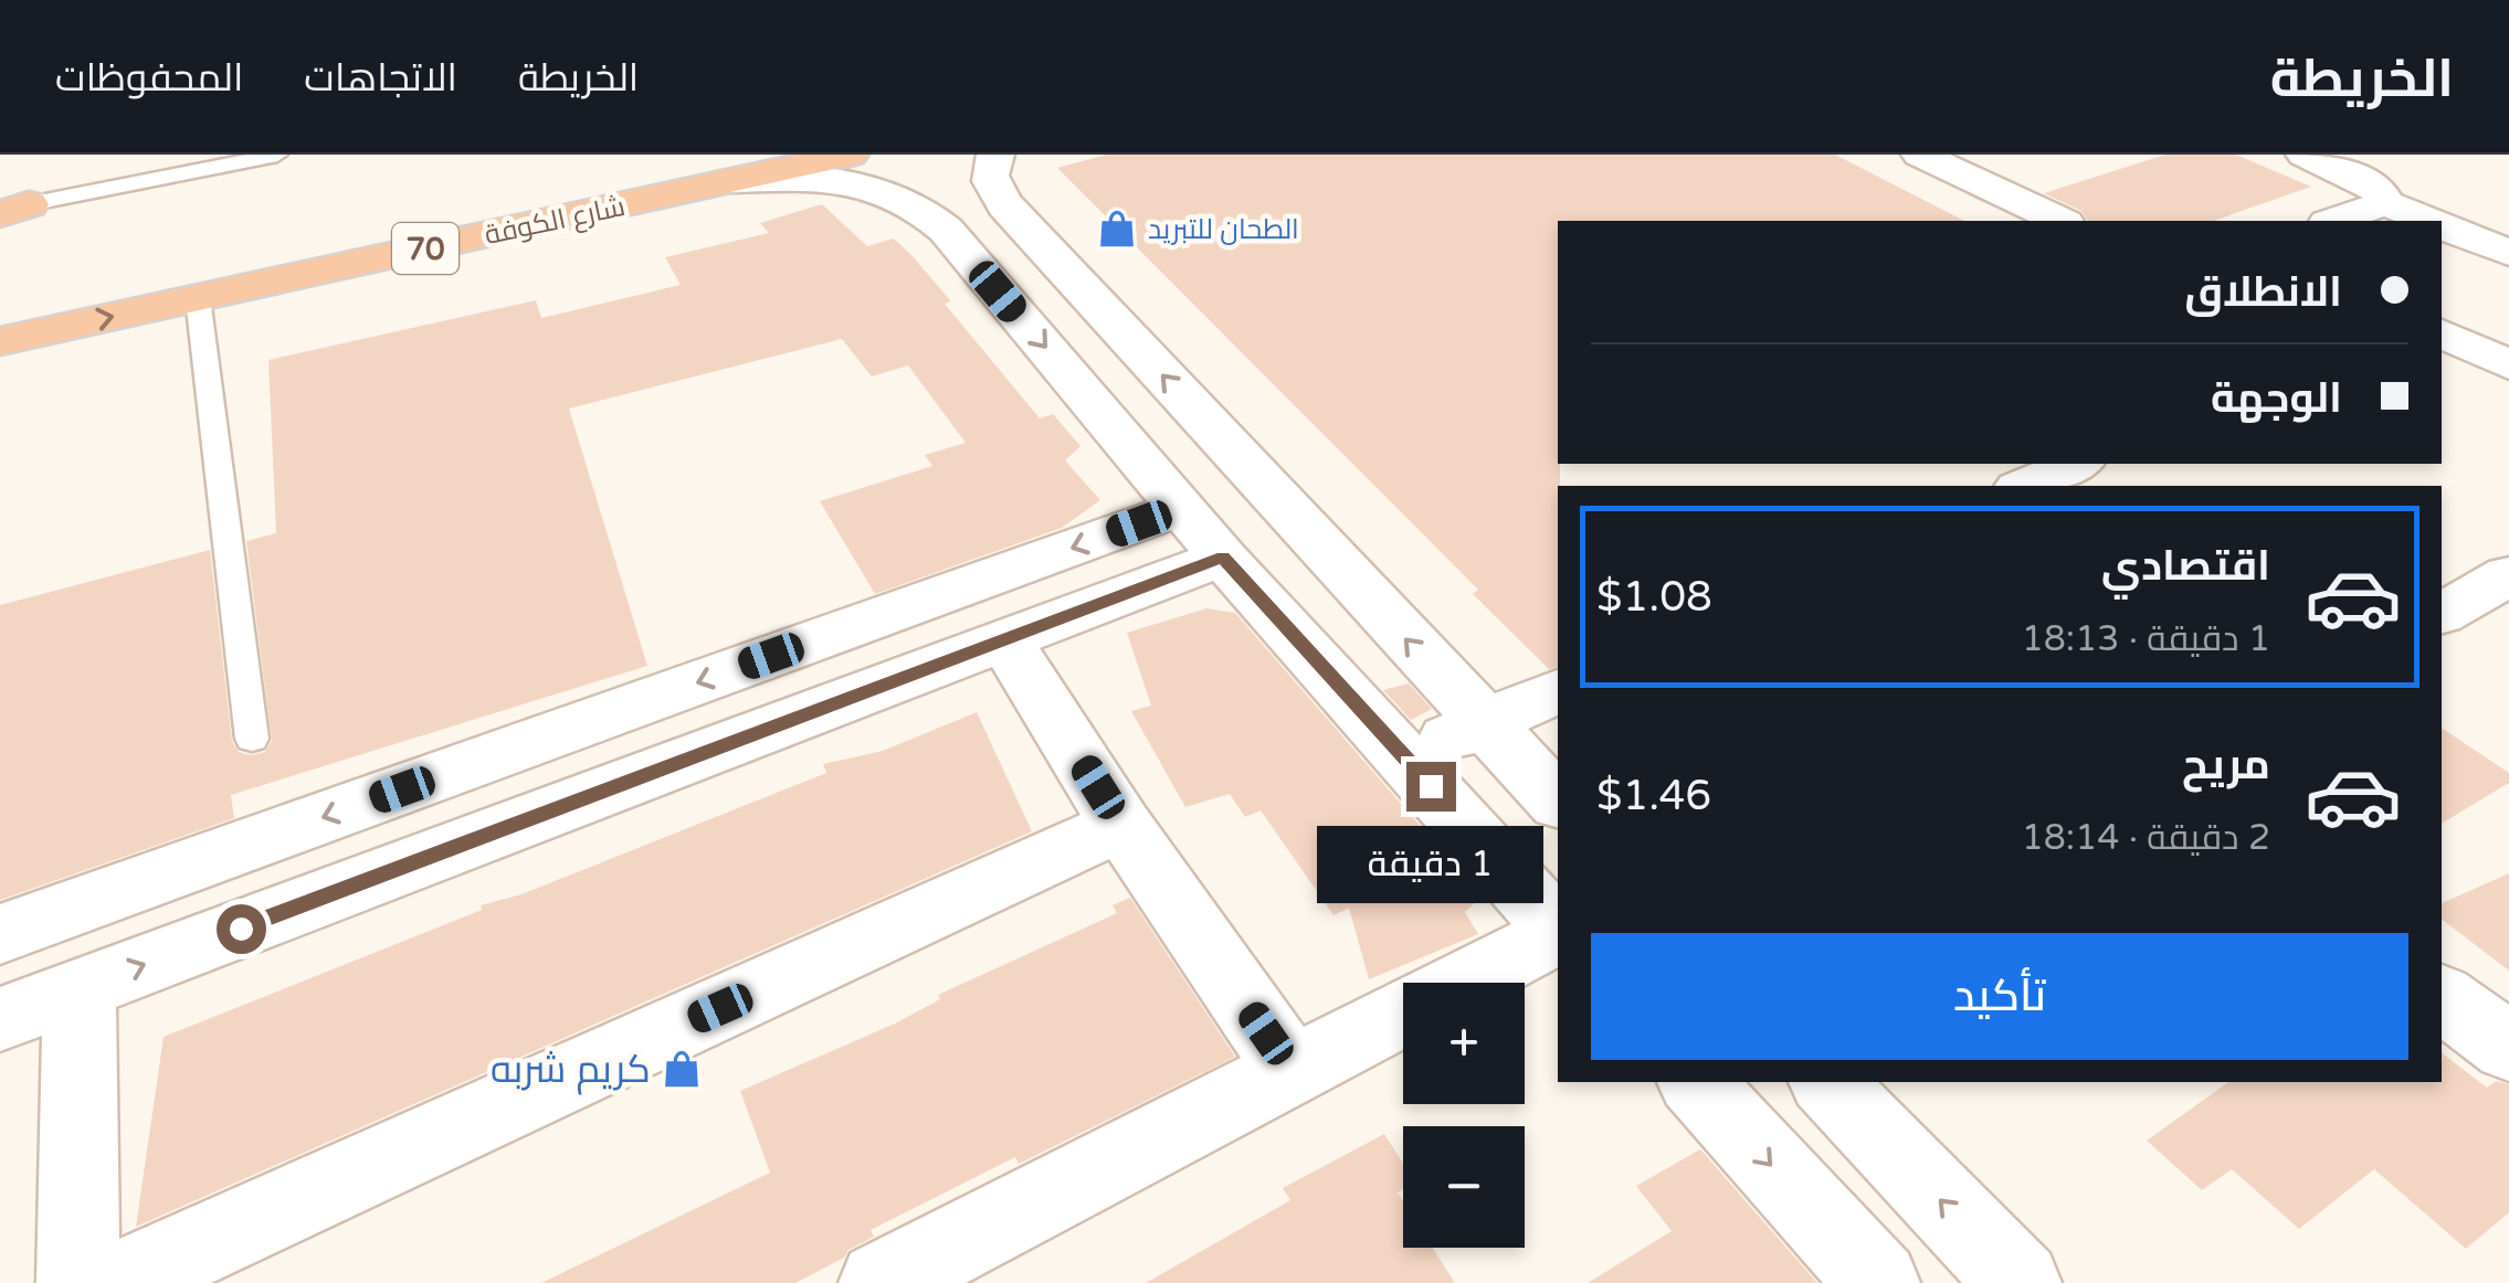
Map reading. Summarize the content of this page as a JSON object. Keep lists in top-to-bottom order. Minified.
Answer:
{"streets":{"highway":["شارع الكوفة","70"]},"places":{"shop":["الطحان للتبريد","كريم شربه"]},"page":{"header":"الخريطة","nav":["الخريطة","الاتجاهات","المحفوظات"],"banner":["الانطلاق","الوجهة"],"list":[{"name":"اقتصادي","note":"1 دقيقة · 18:13","value":"$1.08"},{"name":"مريح","note":"2 دقيقة · 18:14","value":"$1.46"}],"bubble":"1 دقيقة","buttons":"تأكيد","map_buttons":["+","−"]}}
